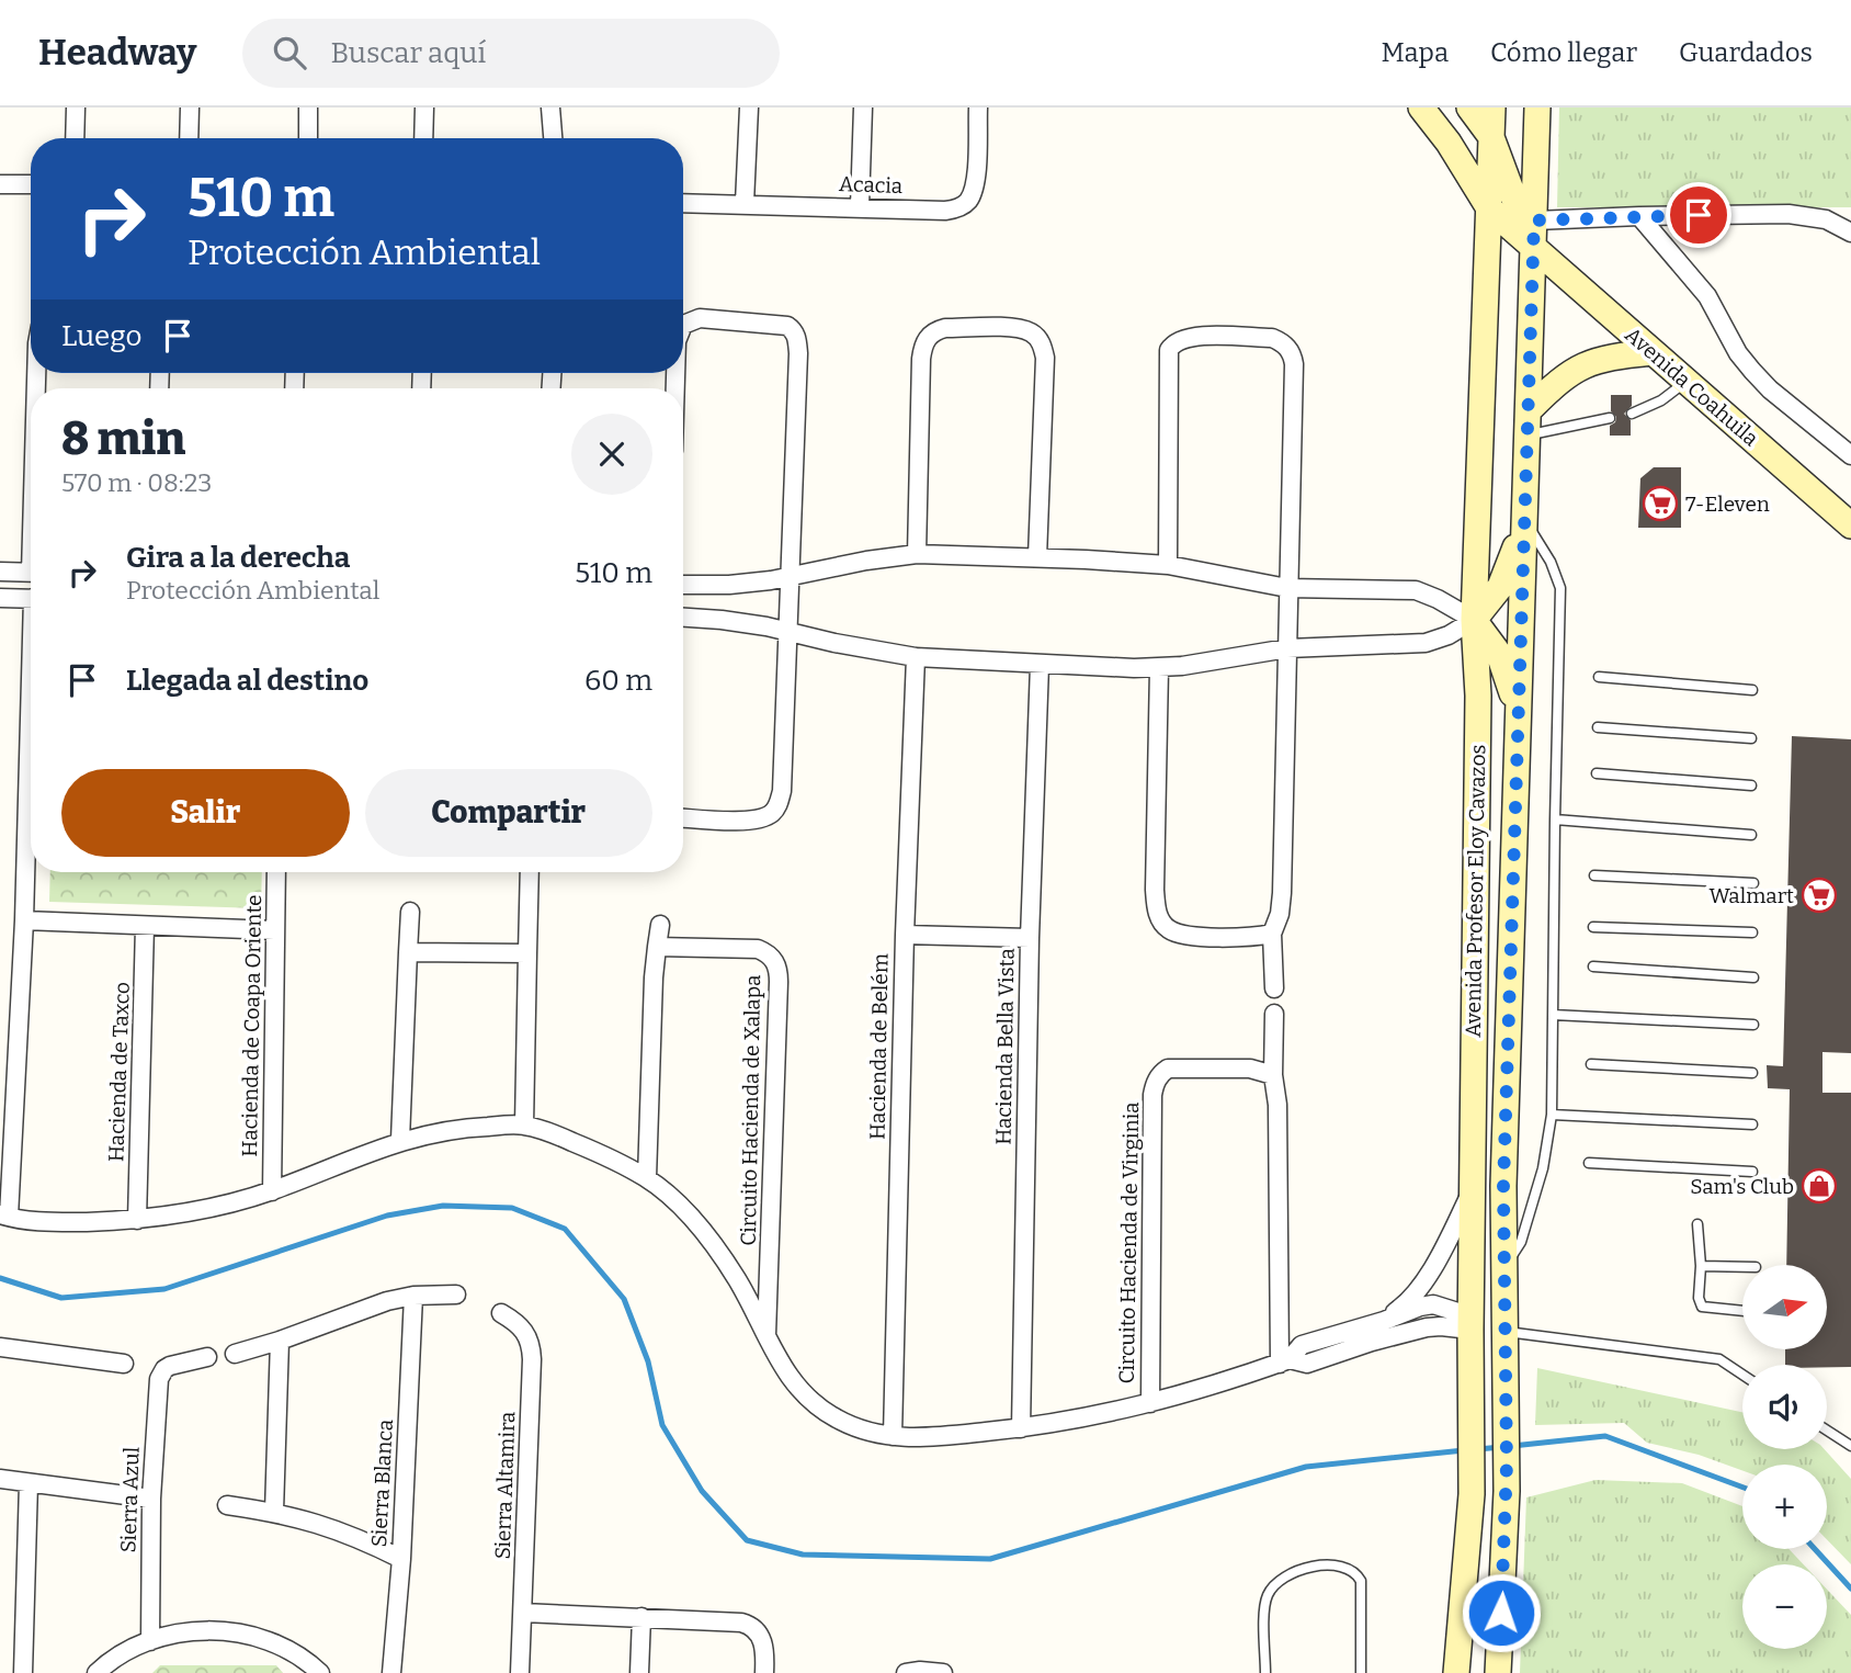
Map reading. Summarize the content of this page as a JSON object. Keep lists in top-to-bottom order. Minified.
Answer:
{"streets":{"main road":["Avenida Coahuila","Avenida Profesor Eloy Cavazos"],"street":["Acacia","Hacienda de Coapa Oriente","Hacienda de Belém","Hacienda Bella Vista","Hacienda de Taxco","Circuito Hacienda de Xalapa","Circuito Hacienda de Virginia","Sierra Blanca","Sierra Altamira","Sierra Azul"]},"crossings":[["Avenida Coahuila","Avenida Profesor Eloy Cavazos"]],"places":{"supermarket":["7-Eleven","Walmart"],"shop":["Sam's Club"]},"north":"right","page":{"header":"Headway","search":"Buscar aquí","nav":["Mapa","Cómo llegar","Guardados"],"turn":["510 m","Protección Ambiental"],"then":"Luego","heading":["8 min","570 m · 08:23"],"list":[{"name":"Gira a la derecha","note":"Protección Ambiental","value":"510 m"},{"name":"Llegada al destino","value":"60 m"}],"buttons":["Salir","Compartir"],"map_buttons":["+","−"]}}
